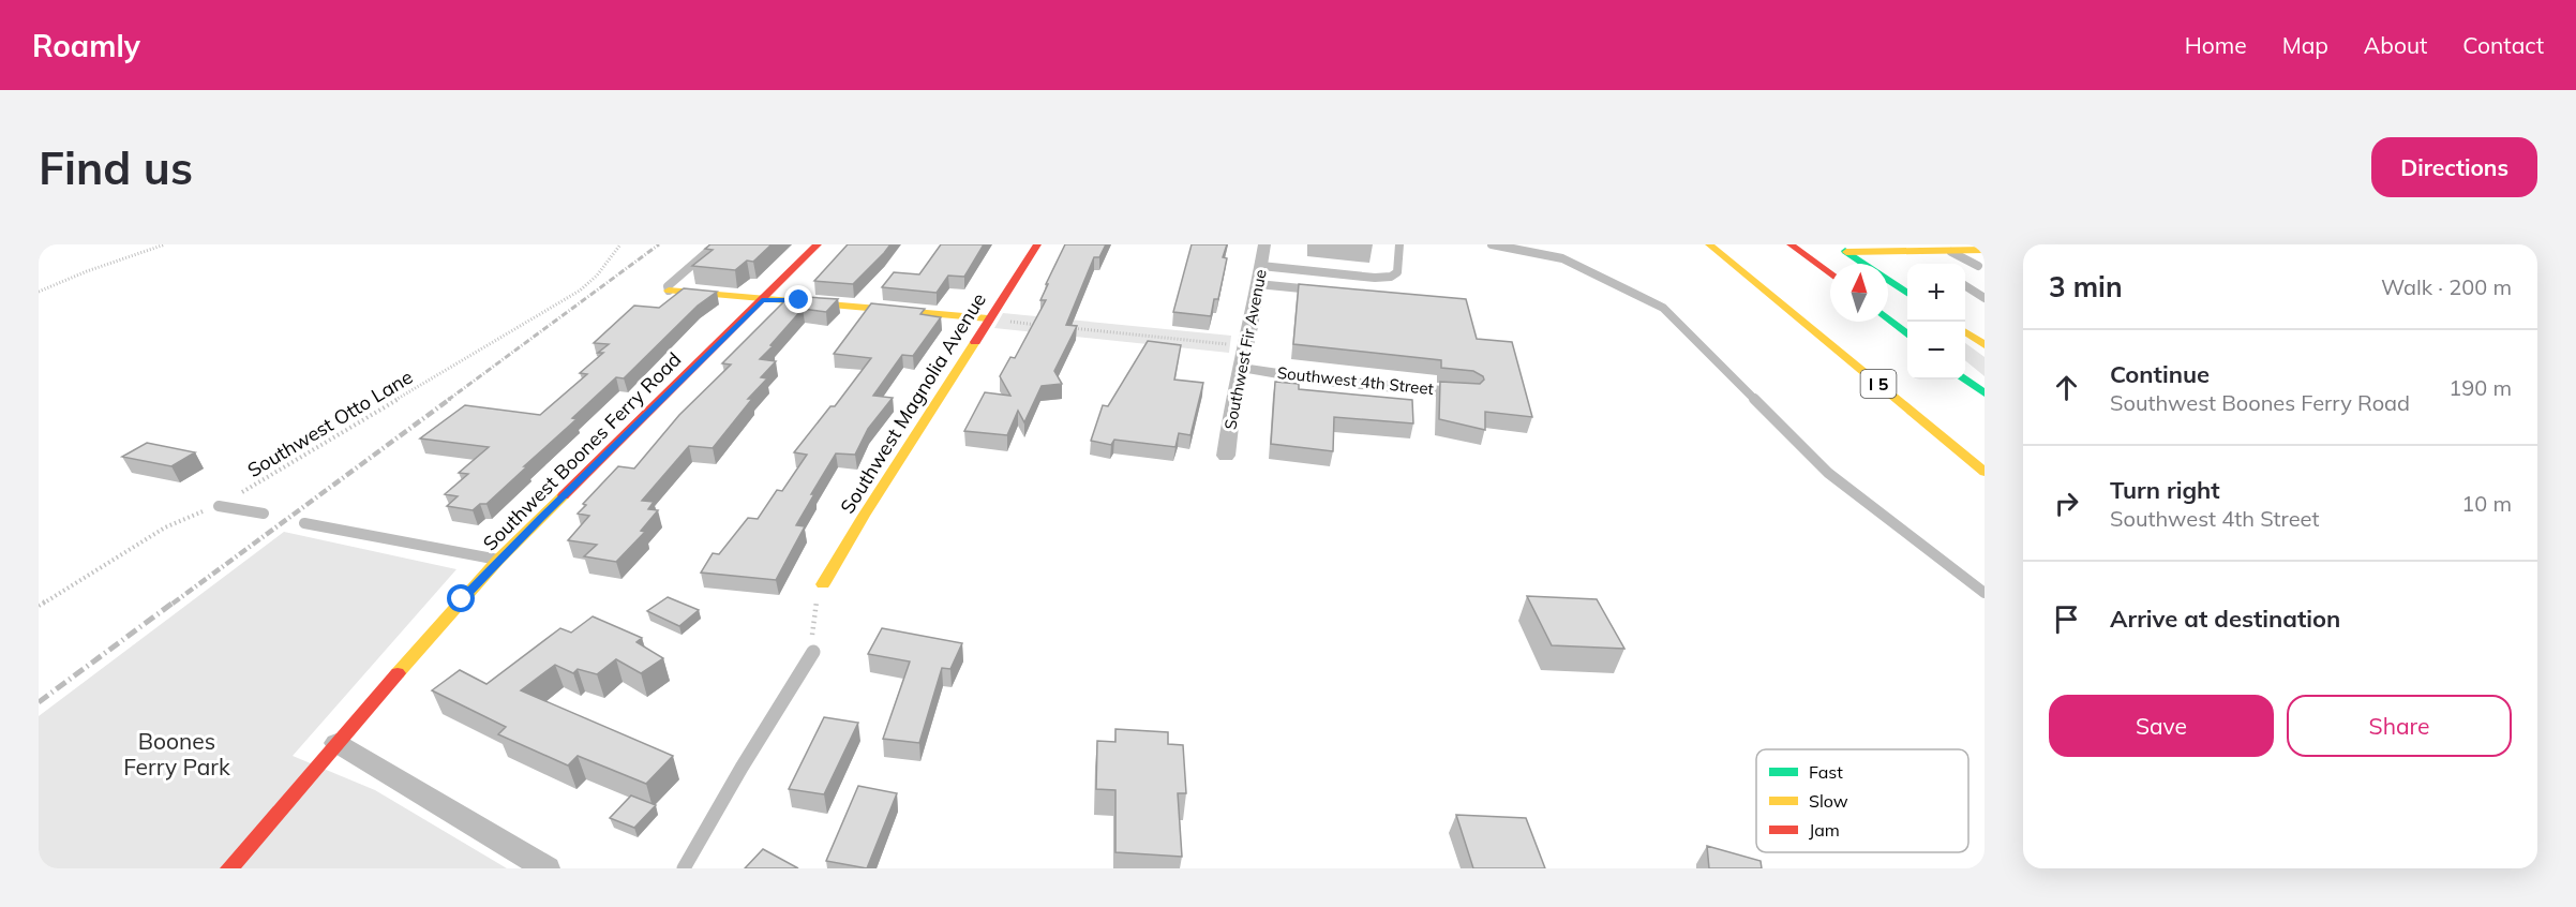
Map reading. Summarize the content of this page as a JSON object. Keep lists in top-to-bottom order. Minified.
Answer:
{"streets":{"main road":["I 5","Southwest Magnolia Avenue","Southwest Boones Ferry Road"],"street":["Southwest Fir Avenue","Southwest 4th Street"],"path":["Southwest Otto Lane"]},"crossings":[["Southwest Fir Avenue","Southwest 4th Street"]],"parks":["Boones Ferry Park"],"legend":["Fast","Slow","Jam"],"north":"top","page":{"header":"Roamly","nav":["Home","Map","About","Contact"],"buttons":["Directions",["Save","Share"]],"title":"Find us","heading":["3 min","Walk · 200 m"],"map_buttons":["+","−"],"list":[["Continue","Southwest Boones Ferry Road","190 m"],["Turn right","Southwest 4th Street","10 m"],"Arrive at destination"]}}
